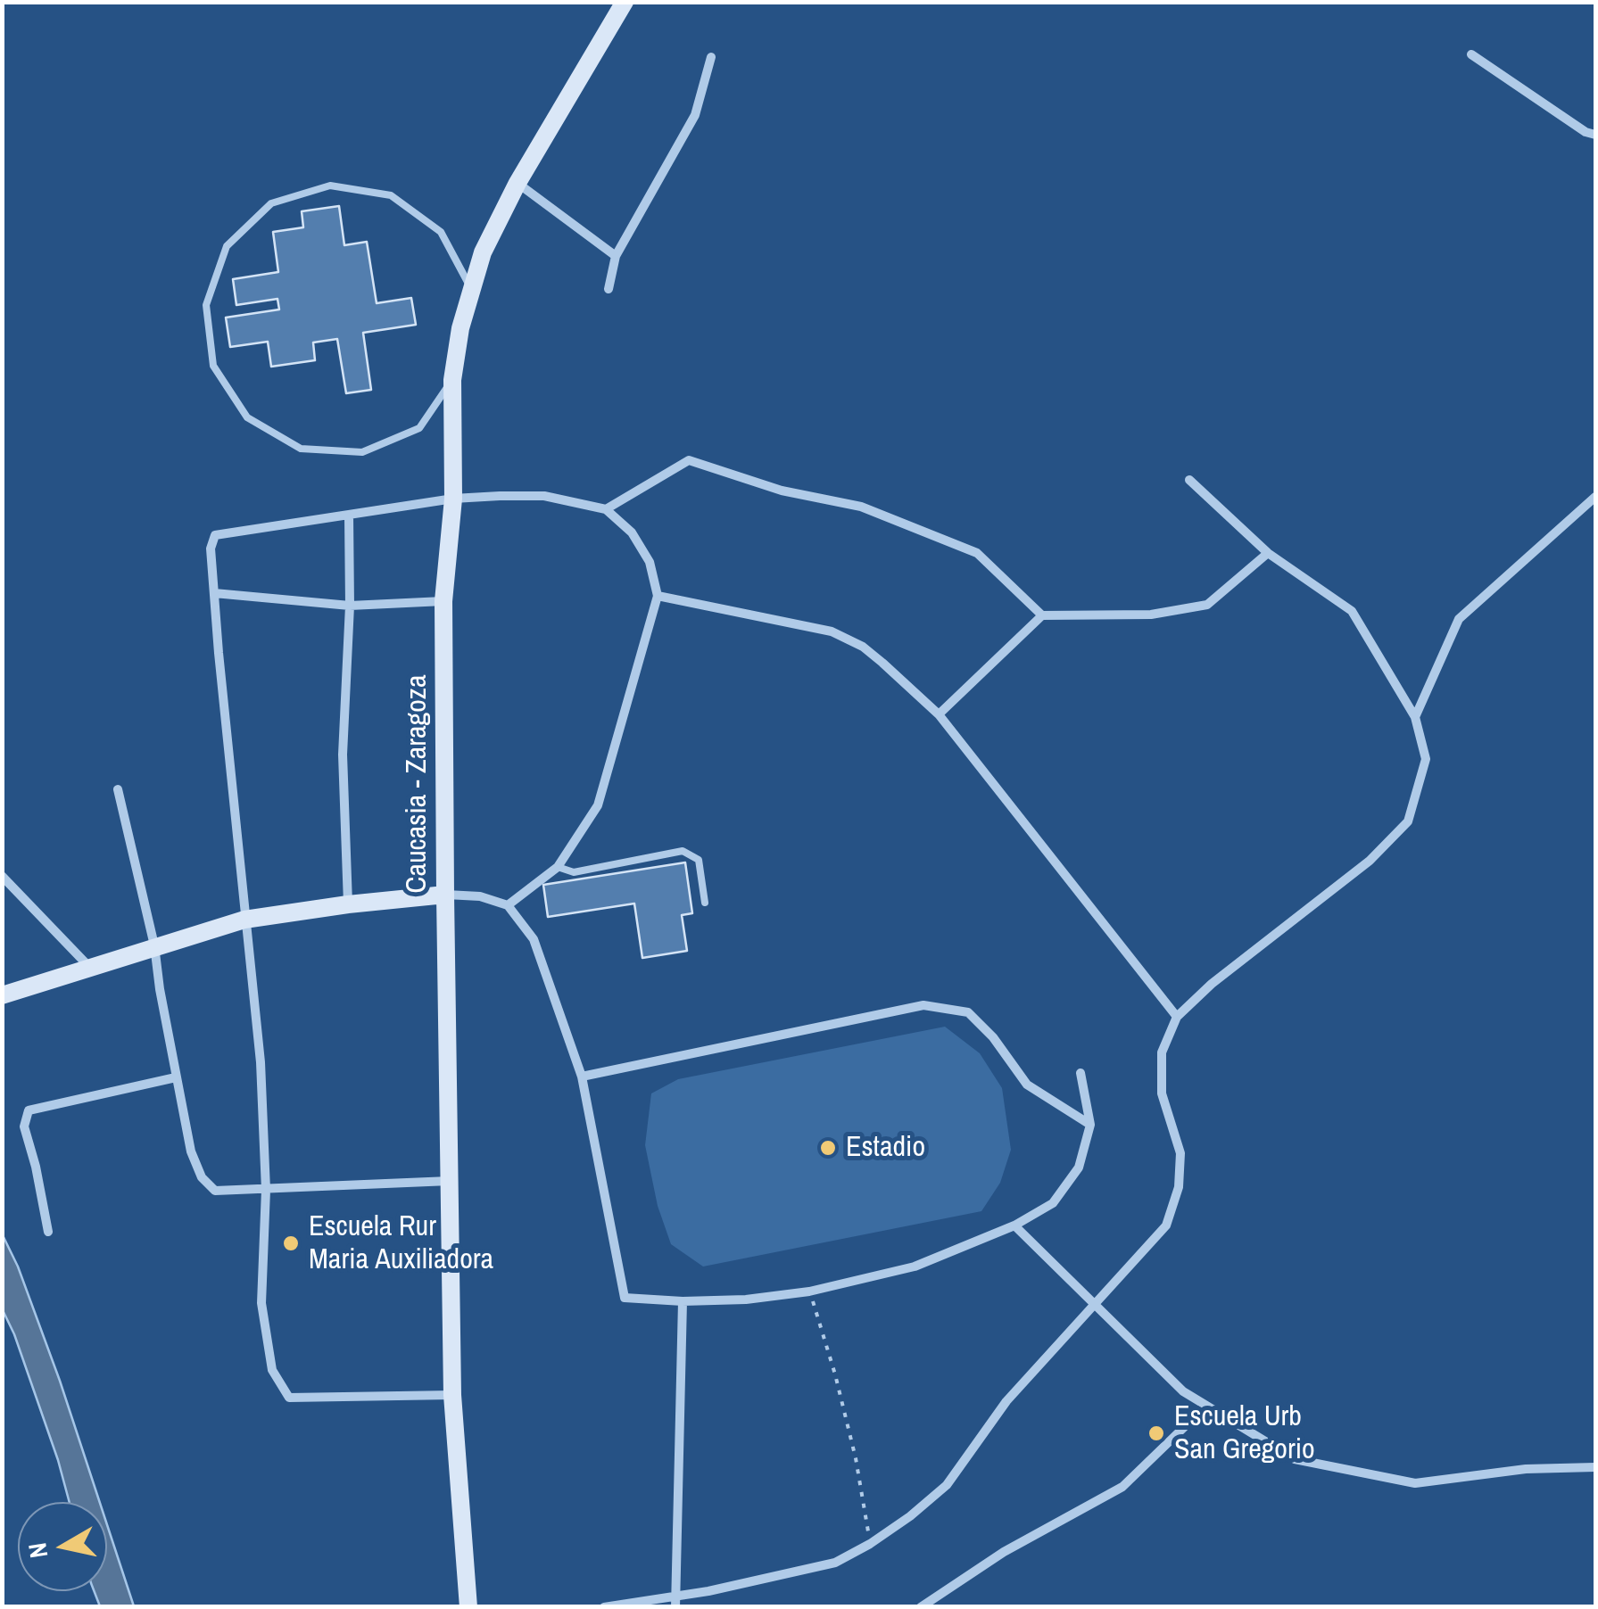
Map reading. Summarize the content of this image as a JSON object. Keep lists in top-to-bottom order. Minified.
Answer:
{"streets":{"main road":["Caucasia - Zaragoza"]},"places":["Estadio","Escuela Rur Maria Auxiliadora","Escuela Urb San Gregorio"],"north":"left"}
